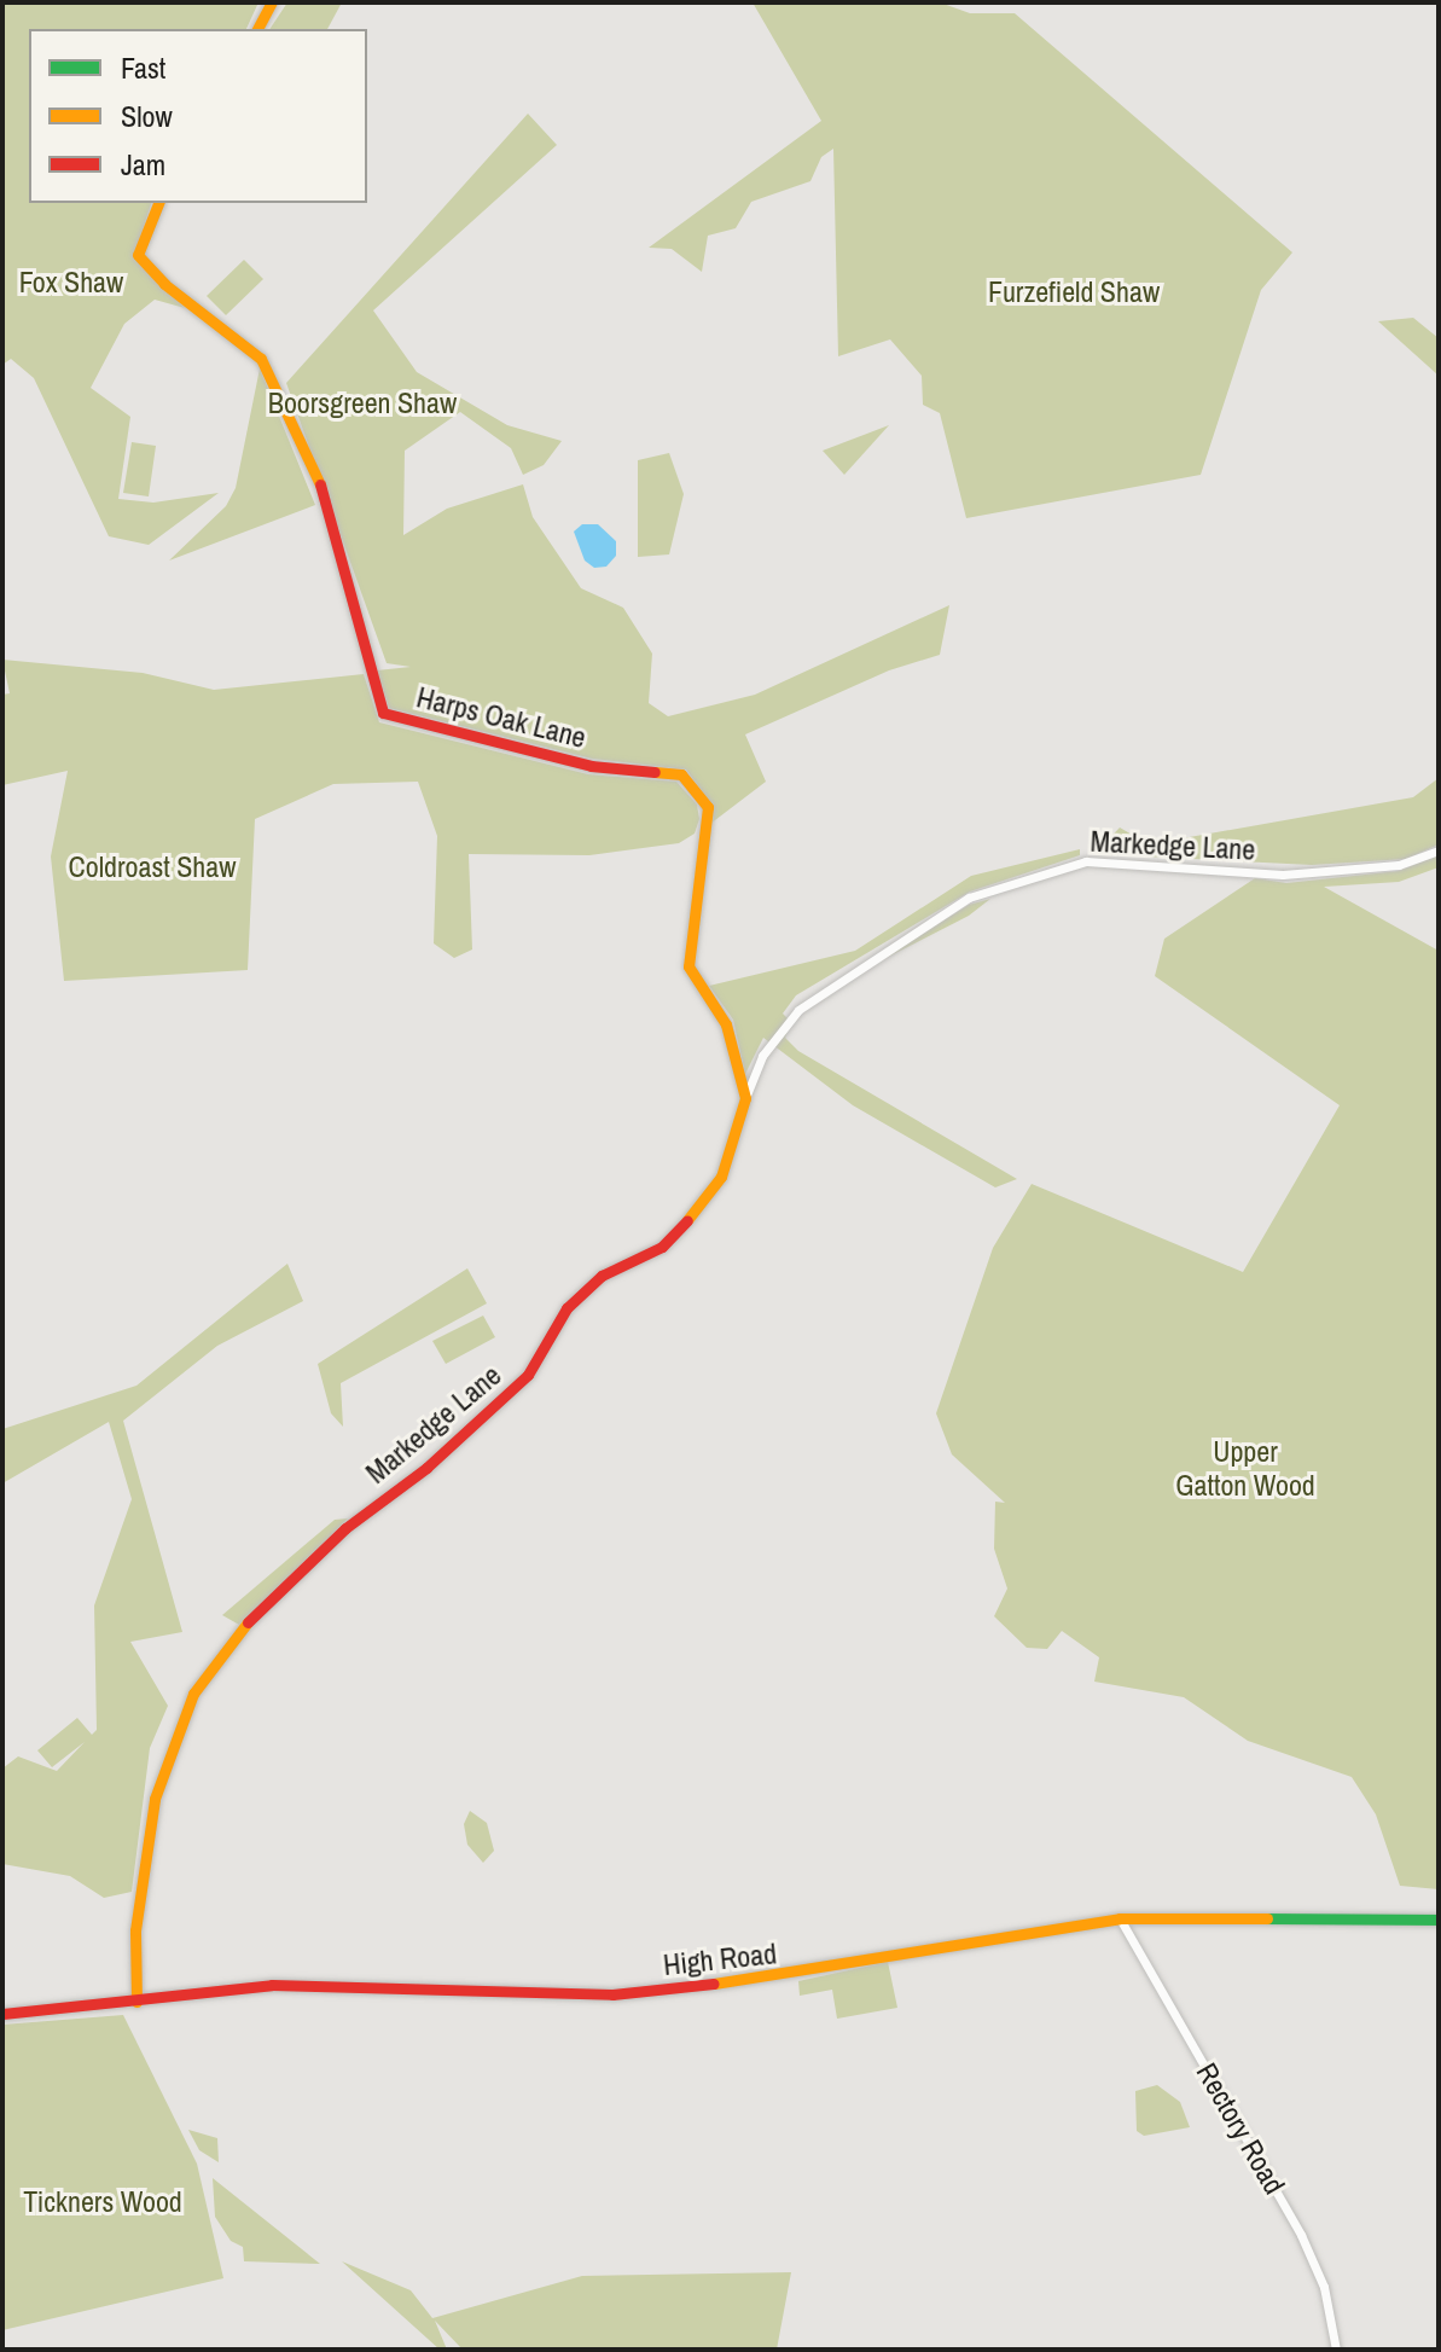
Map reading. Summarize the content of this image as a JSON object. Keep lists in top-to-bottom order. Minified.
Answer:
{"streets":{"street":["Harps Oak Lane","Markedge Lane","High Road","Rectory Road"]},"crossings":[["Harps Oak Lane","Markedge Lane"],["Markedge Lane","High Road"],["High Road","Rectory Road"]],"parks":["Fox Shaw","Furzefield Shaw","Boorsgreen Shaw","Coldroast Shaw","Upper Gatton Wood","Tickners Wood"],"legend":["Fast","Slow","Jam"]}
